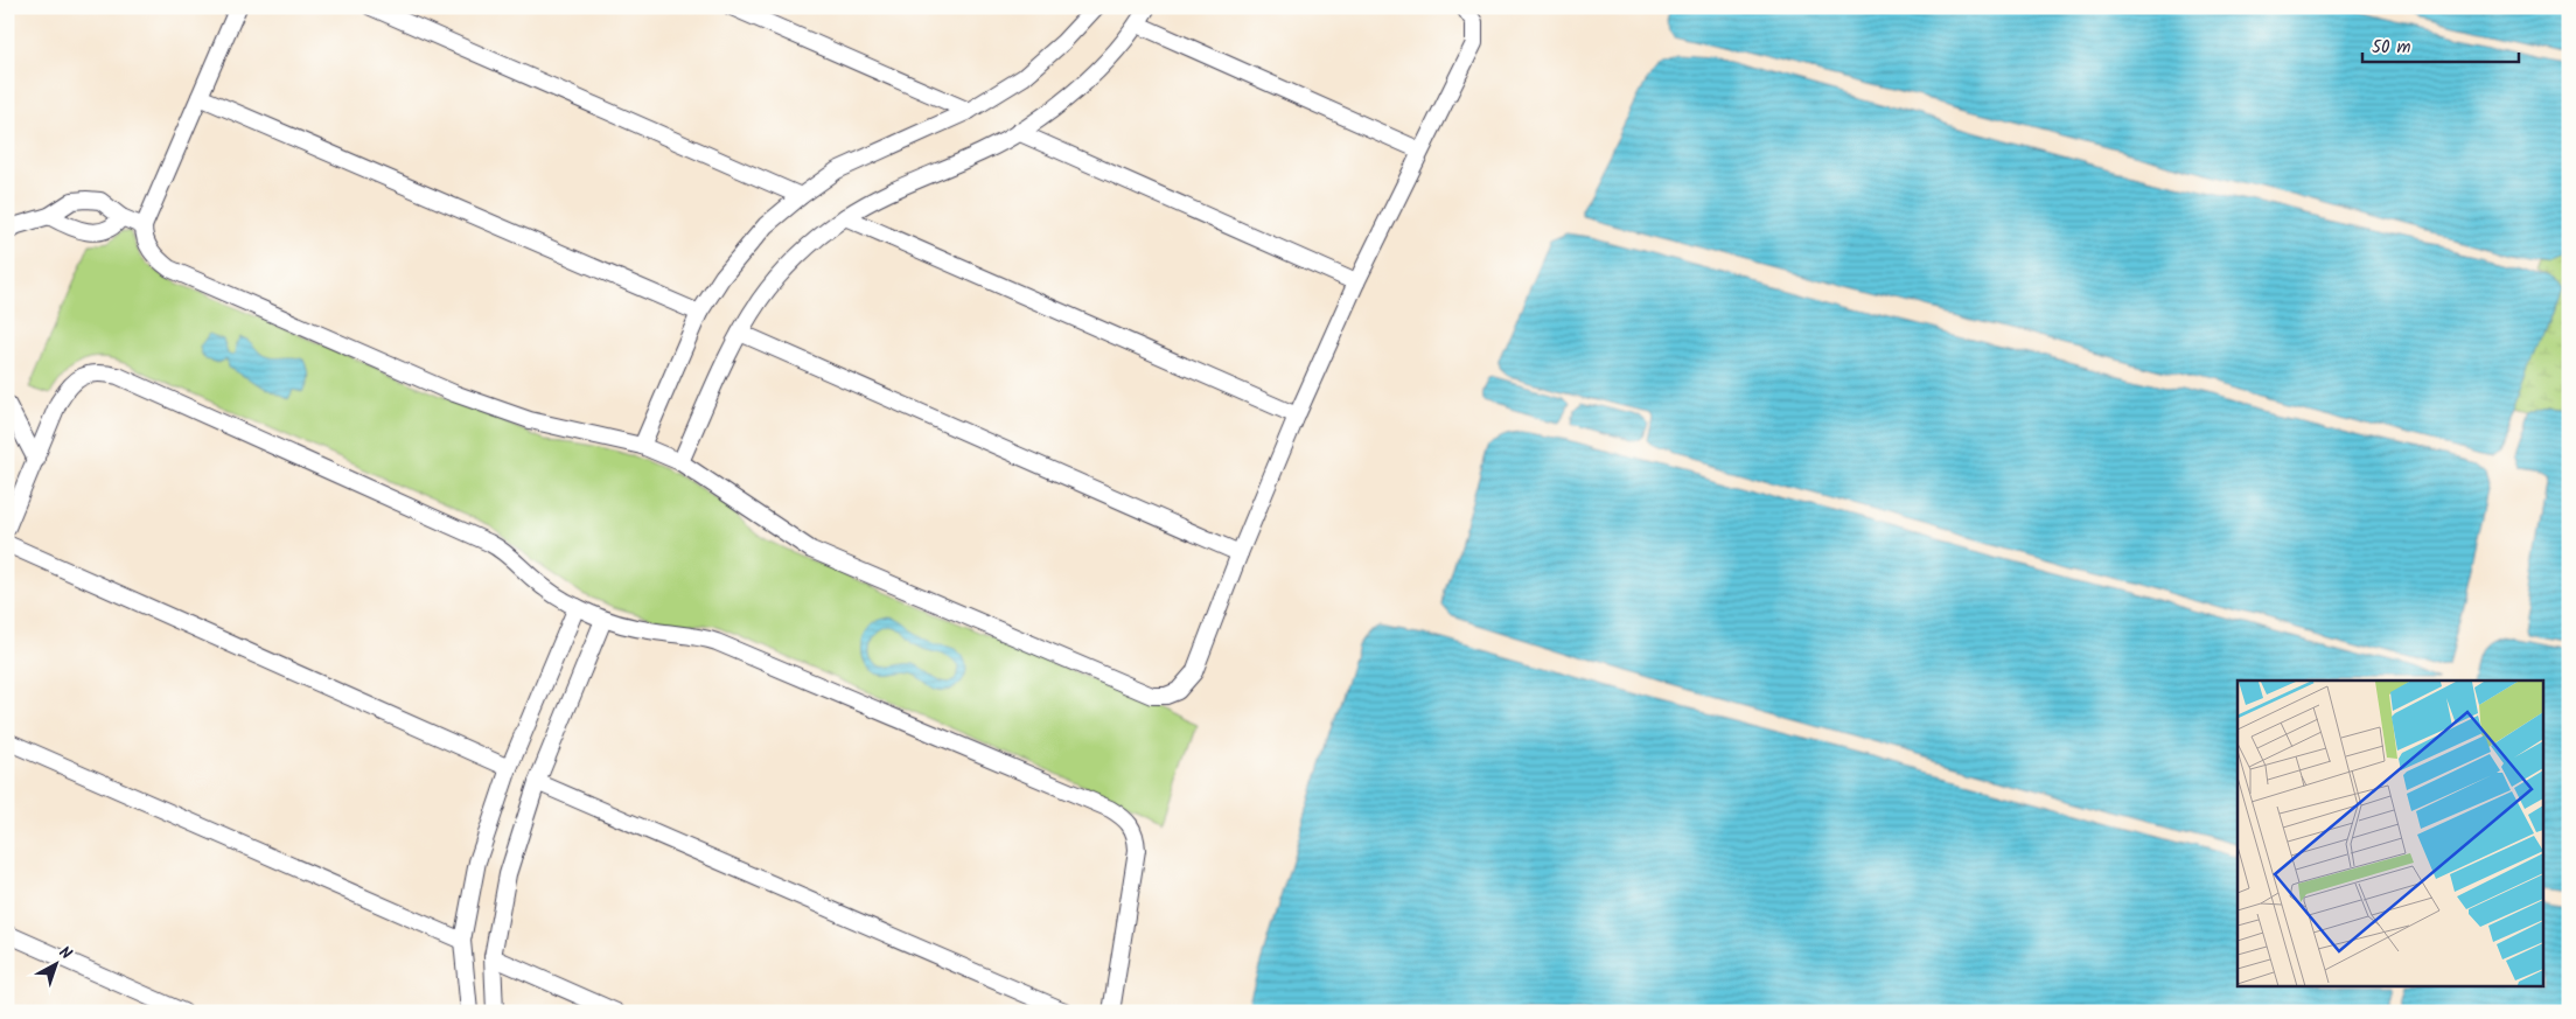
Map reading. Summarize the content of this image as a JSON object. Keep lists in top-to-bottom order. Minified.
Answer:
{"scale_bar":"50 m","north":"top right"}
